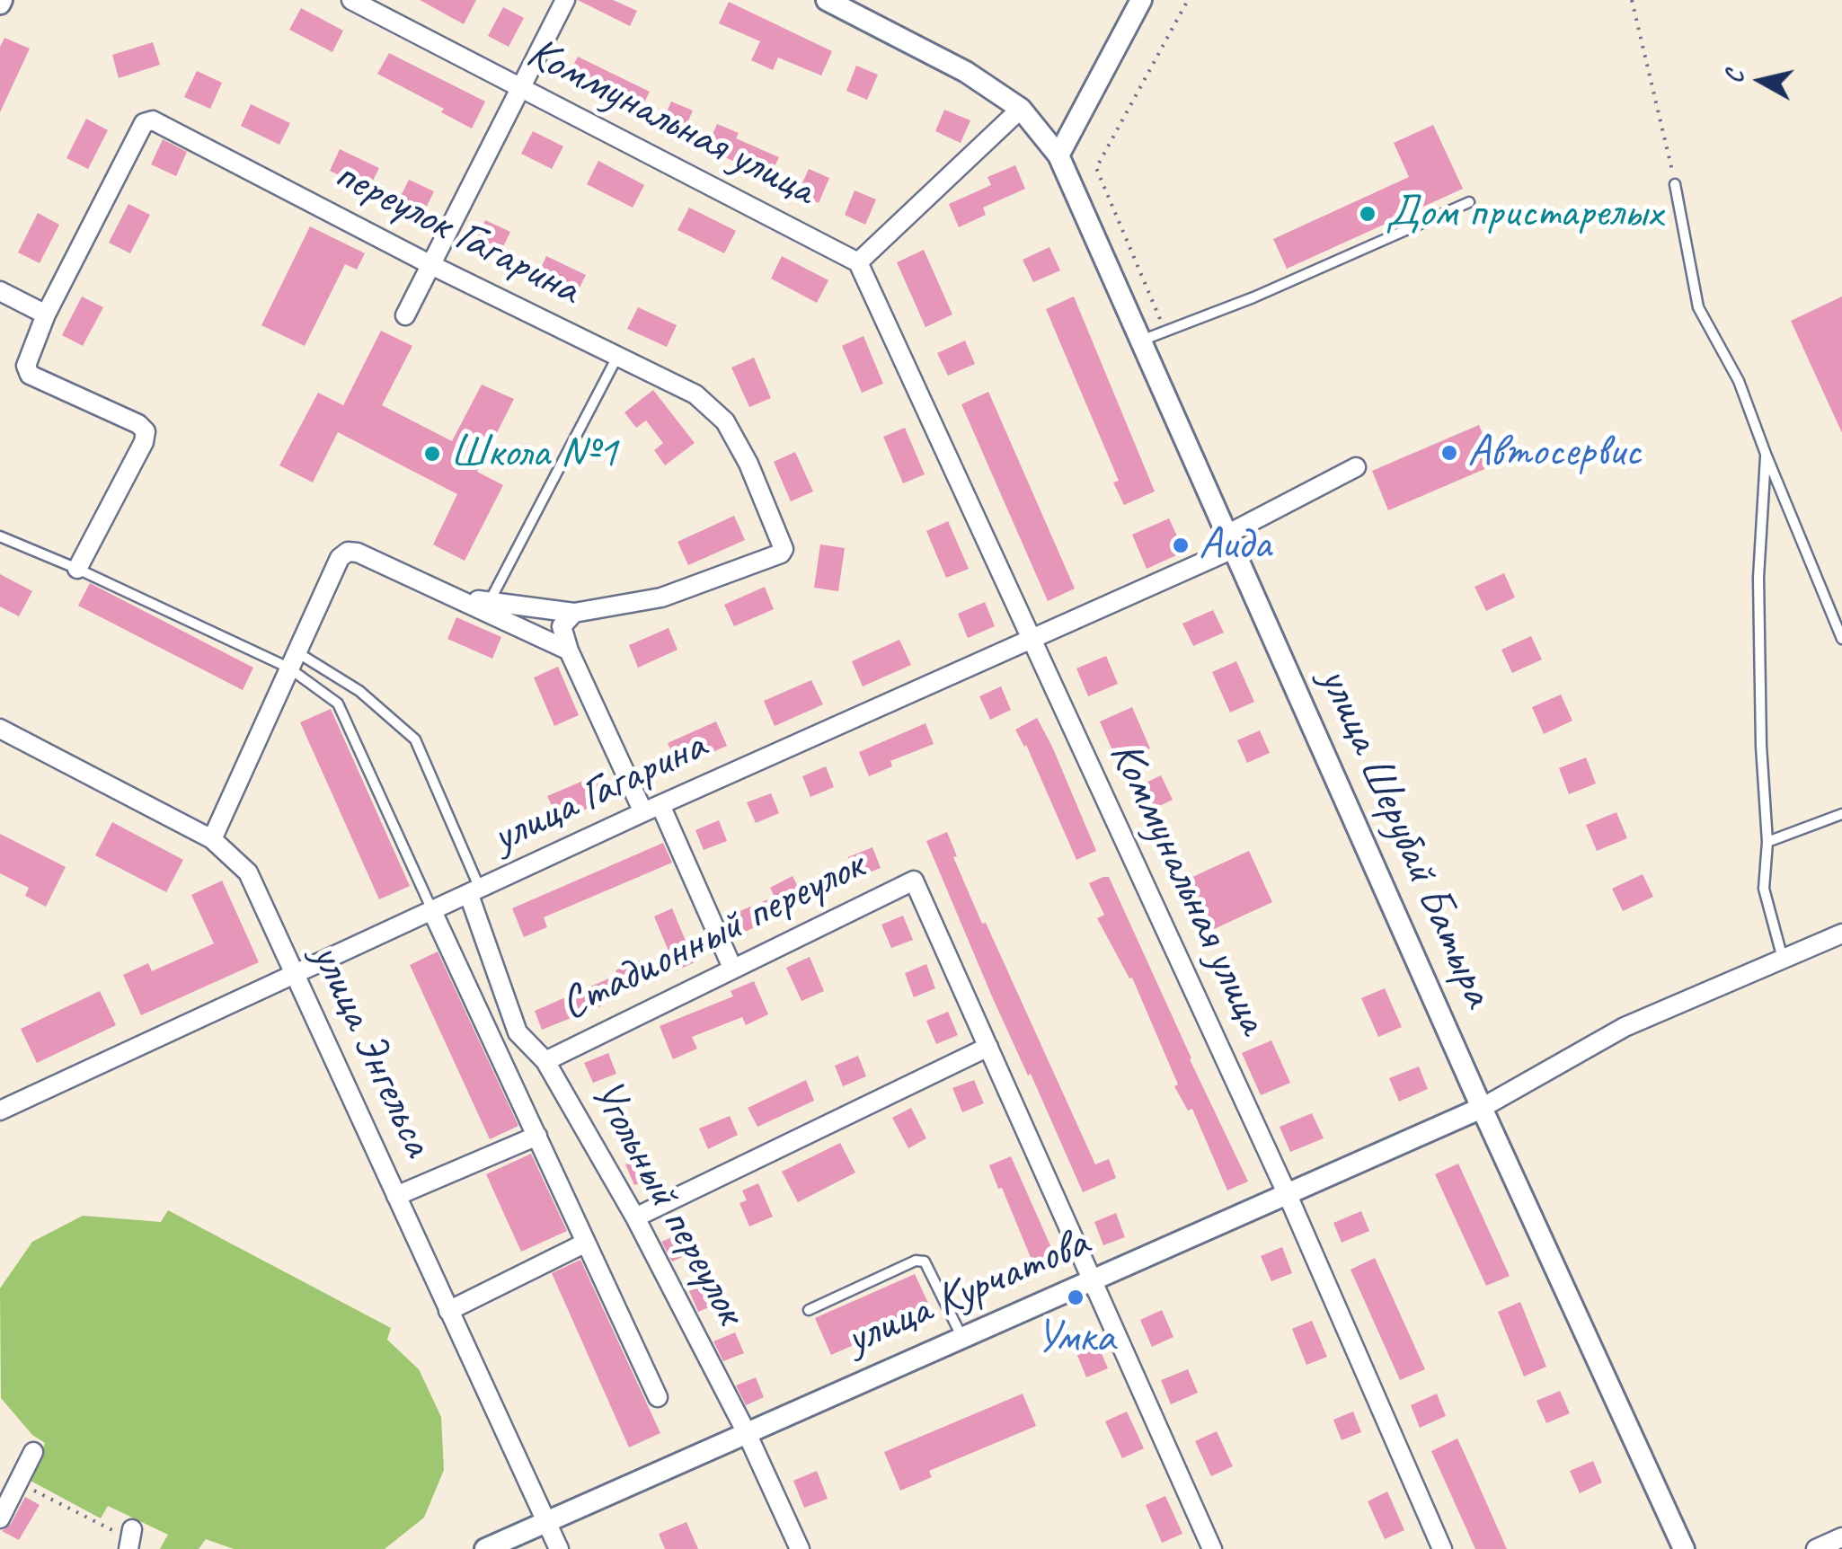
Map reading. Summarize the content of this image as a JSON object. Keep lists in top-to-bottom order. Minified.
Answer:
{"streets":{"street":["Коммунальная улица","переулок Гагарина","улица Гагарина","улица Шерубай Батыра","Стадионный переулок","улица Энгельса","Угольный переулок","улица Курчатова"]},"crossings":[["Коммунальная улица","улица Гагарина"],["Коммунальная улица","улица Курчатова"],["улица Гагарина","улица Шерубай Батыра"],["улица Гагарина","улица Энгельса"],["улица Гагарина","Угольный переулок"],["улица Шерубай Батыра","улица Курчатова"],["Стадионный переулок","Угольный переулок"],["улица Энгельса","улица Курчатова"],["Угольный переулок","улица Курчатова"]],"places":["Дом пристарелых","Автосервис","Школа №1","Аида","Умка"],"north":"left"}
